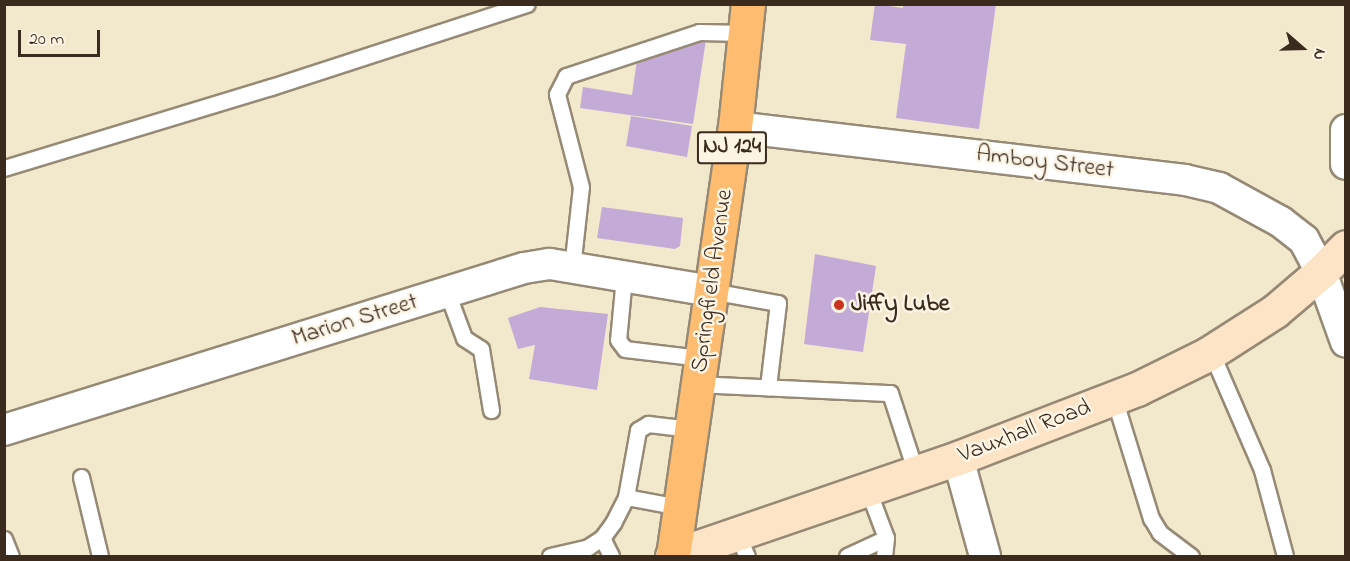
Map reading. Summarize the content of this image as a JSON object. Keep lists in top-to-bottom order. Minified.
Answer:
{"streets":{"main road":["NJ 124","Springfield Avenue"],"street":["Amboy Street","Marion Street","Vauxhall Road"]},"crossings":[["Amboy Street","Springfield Avenue"],["Amboy Street","Vauxhall Road"],["Springfield Avenue","Marion Street"],["Springfield Avenue","Vauxhall Road"]],"places":["Jiffy Lube"],"scale_bar":"20 m","north":"right"}
